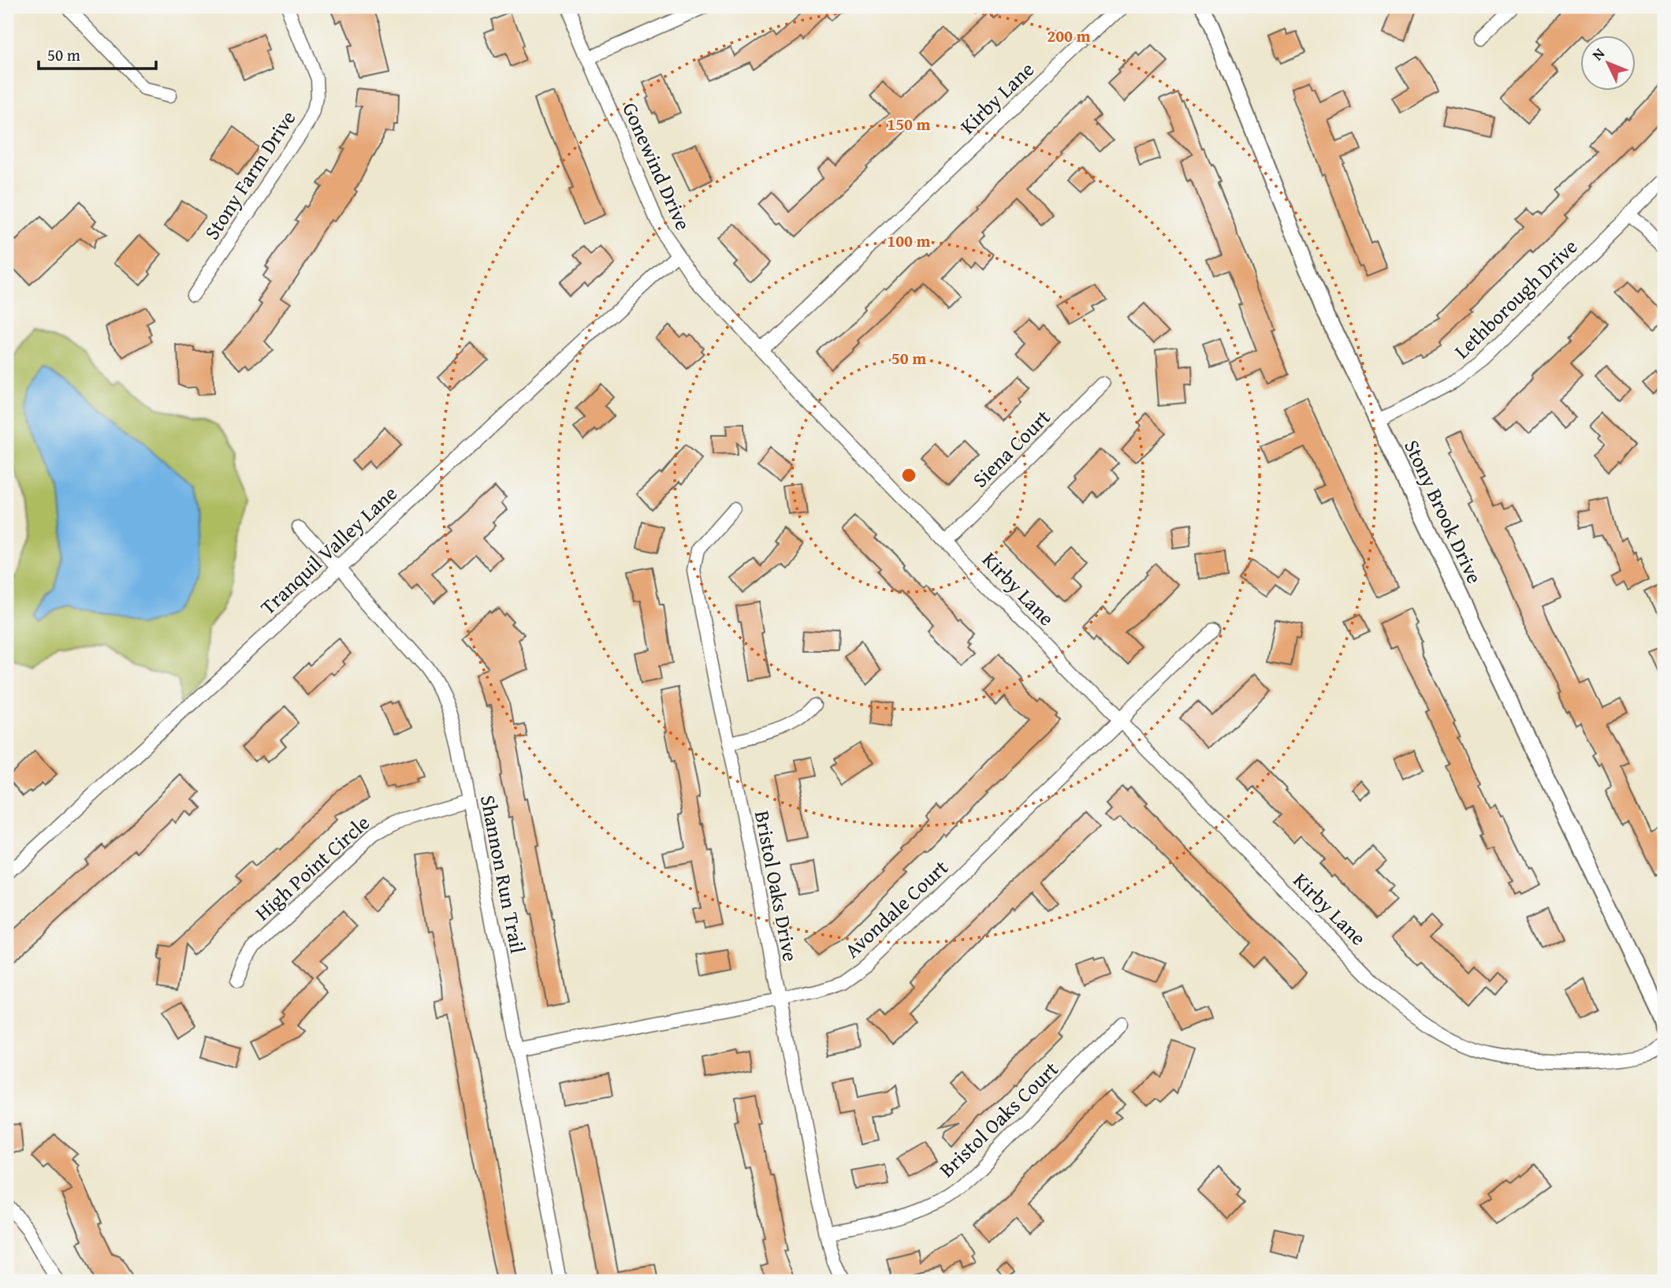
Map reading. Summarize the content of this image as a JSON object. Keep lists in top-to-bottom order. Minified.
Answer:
{"streets":{"street":["Kirby Lane","Gonewind Drive","Stony Farm Drive","Lethborough Drive","Siena Court","Stony Brook Drive","Tranquil Valley Lane","High Point Circle","Shannon Run Trail","Bristol Oaks Drive","Avondale Court","Bristol Oaks Court"]},"crossings":[["Kirby Lane","Gonewind Drive"],["Kirby Lane","Siena Court"],["Kirby Lane","Avondale Court"],["Gonewind Drive","Tranquil Valley Lane"],["Lethborough Drive","Stony Brook Drive"],["Tranquil Valley Lane","Shannon Run Trail"],["High Point Circle","Shannon Run Trail"],["Shannon Run Trail","Avondale Court"],["Bristol Oaks Drive","Avondale Court"],["Bristol Oaks Drive","Bristol Oaks Court"]],"scale_bar":"50 m","north":"top left","rings":["200 m","150 m","100 m","50 m"]}
